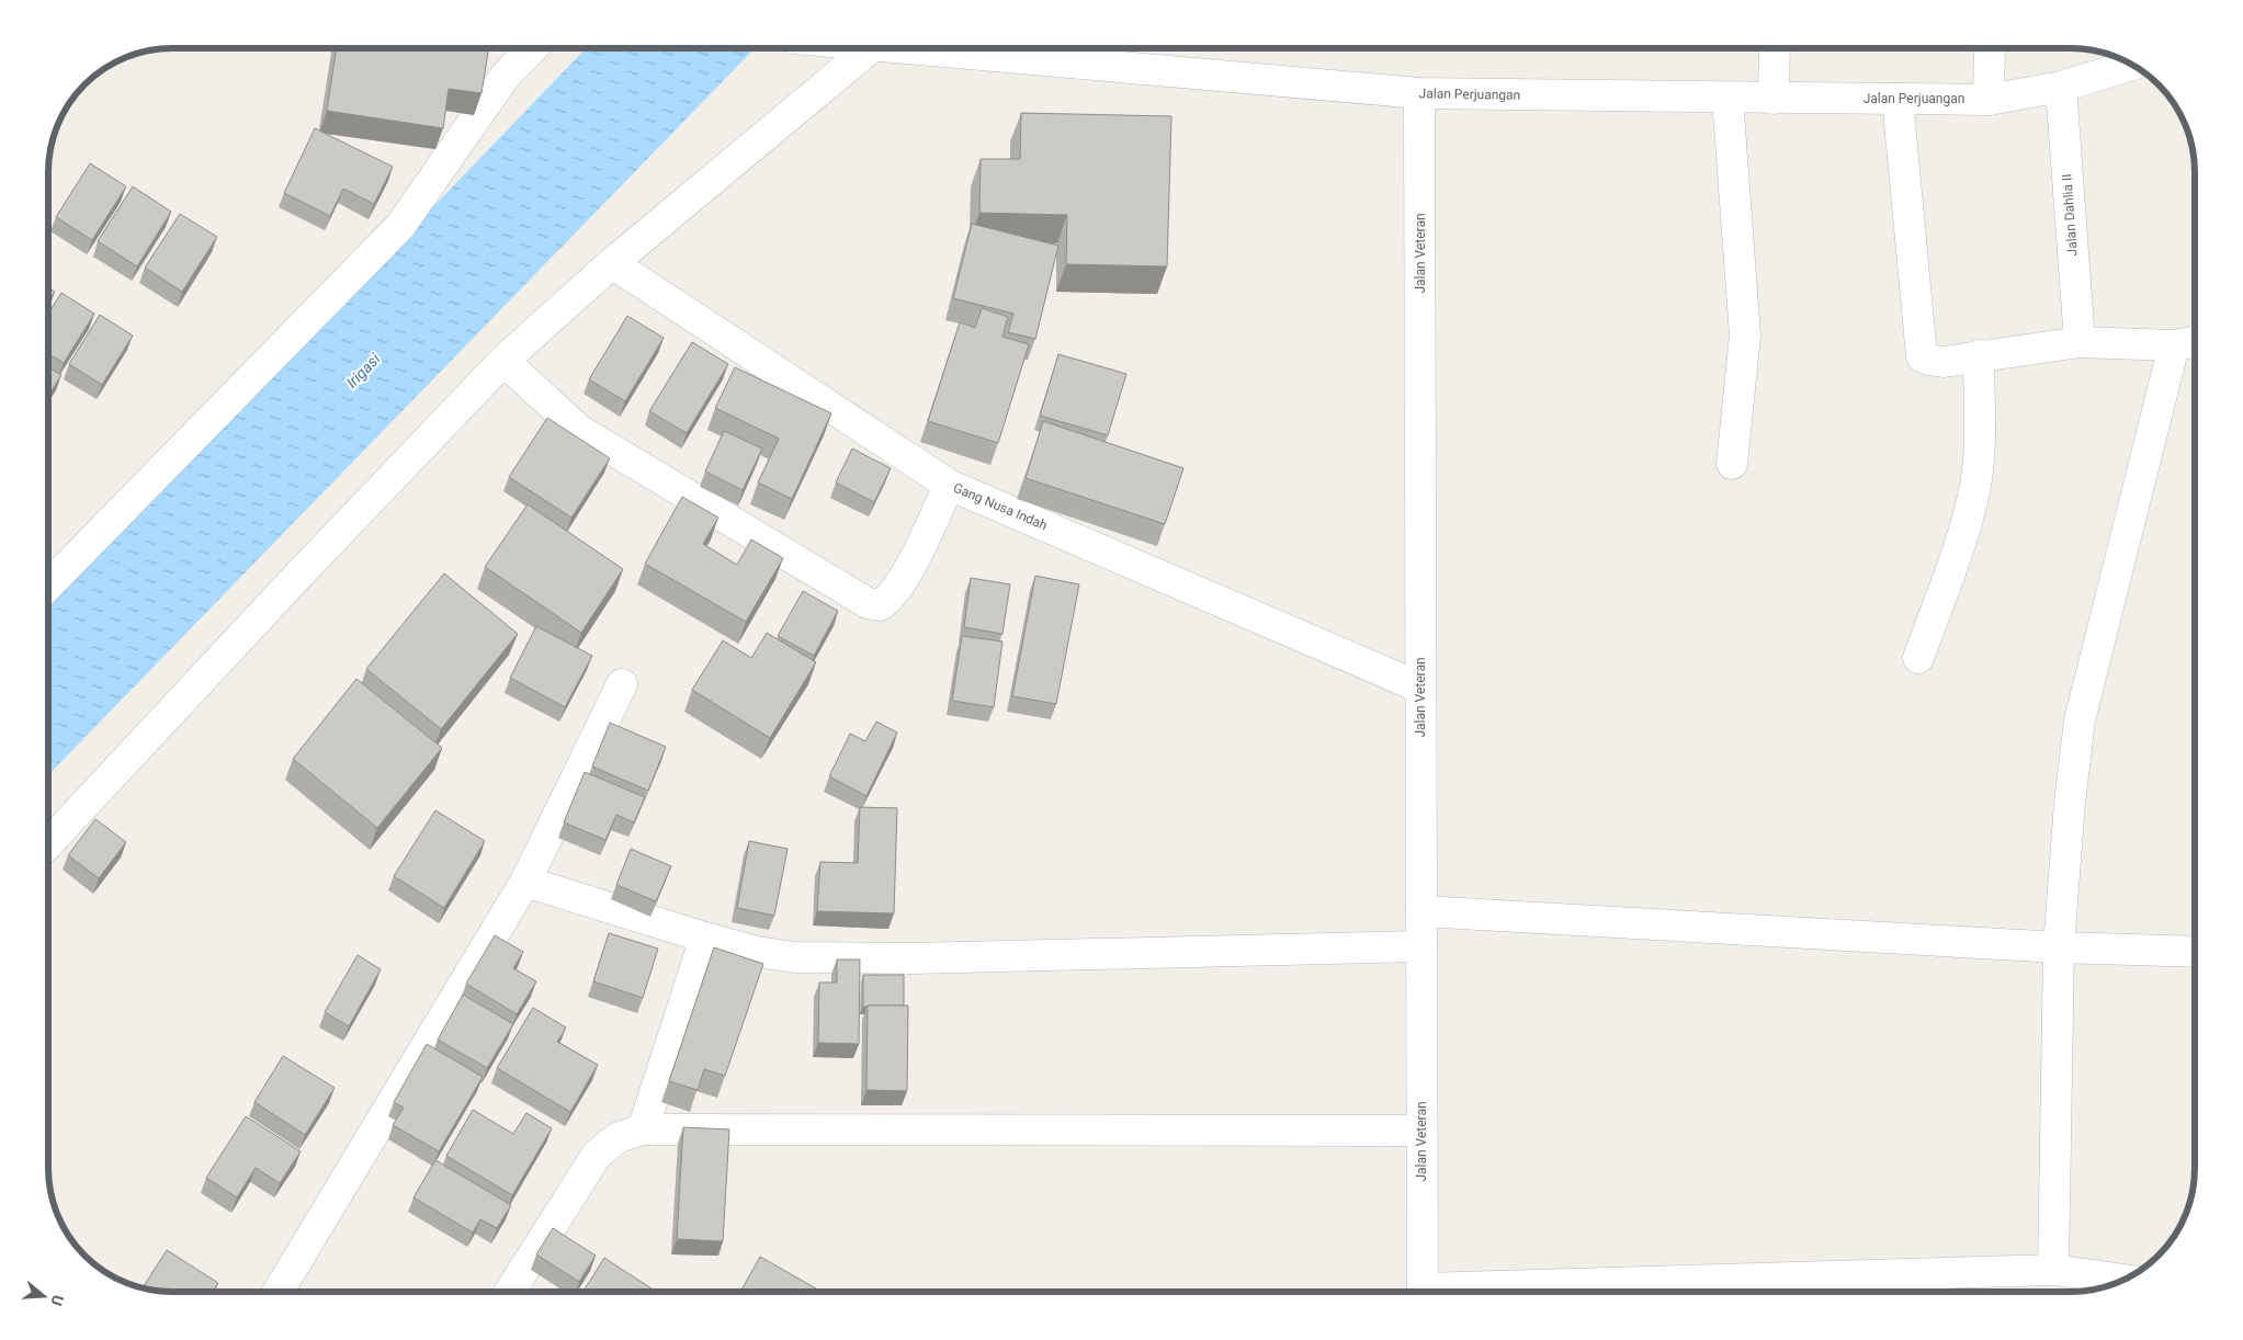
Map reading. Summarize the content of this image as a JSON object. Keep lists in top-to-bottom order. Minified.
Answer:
{"streets":{"street":["Jalan Perjuangan","Jalan Dahlia II","Jalan Veteran","Gang Nusa Indah"]},"crossings":[["Jalan Perjuangan","Jalan Dahlia II"],["Jalan Perjuangan","Jalan Veteran"],["Jalan Veteran","Gang Nusa Indah"]],"water":["Irigasi"],"north":"right"}
